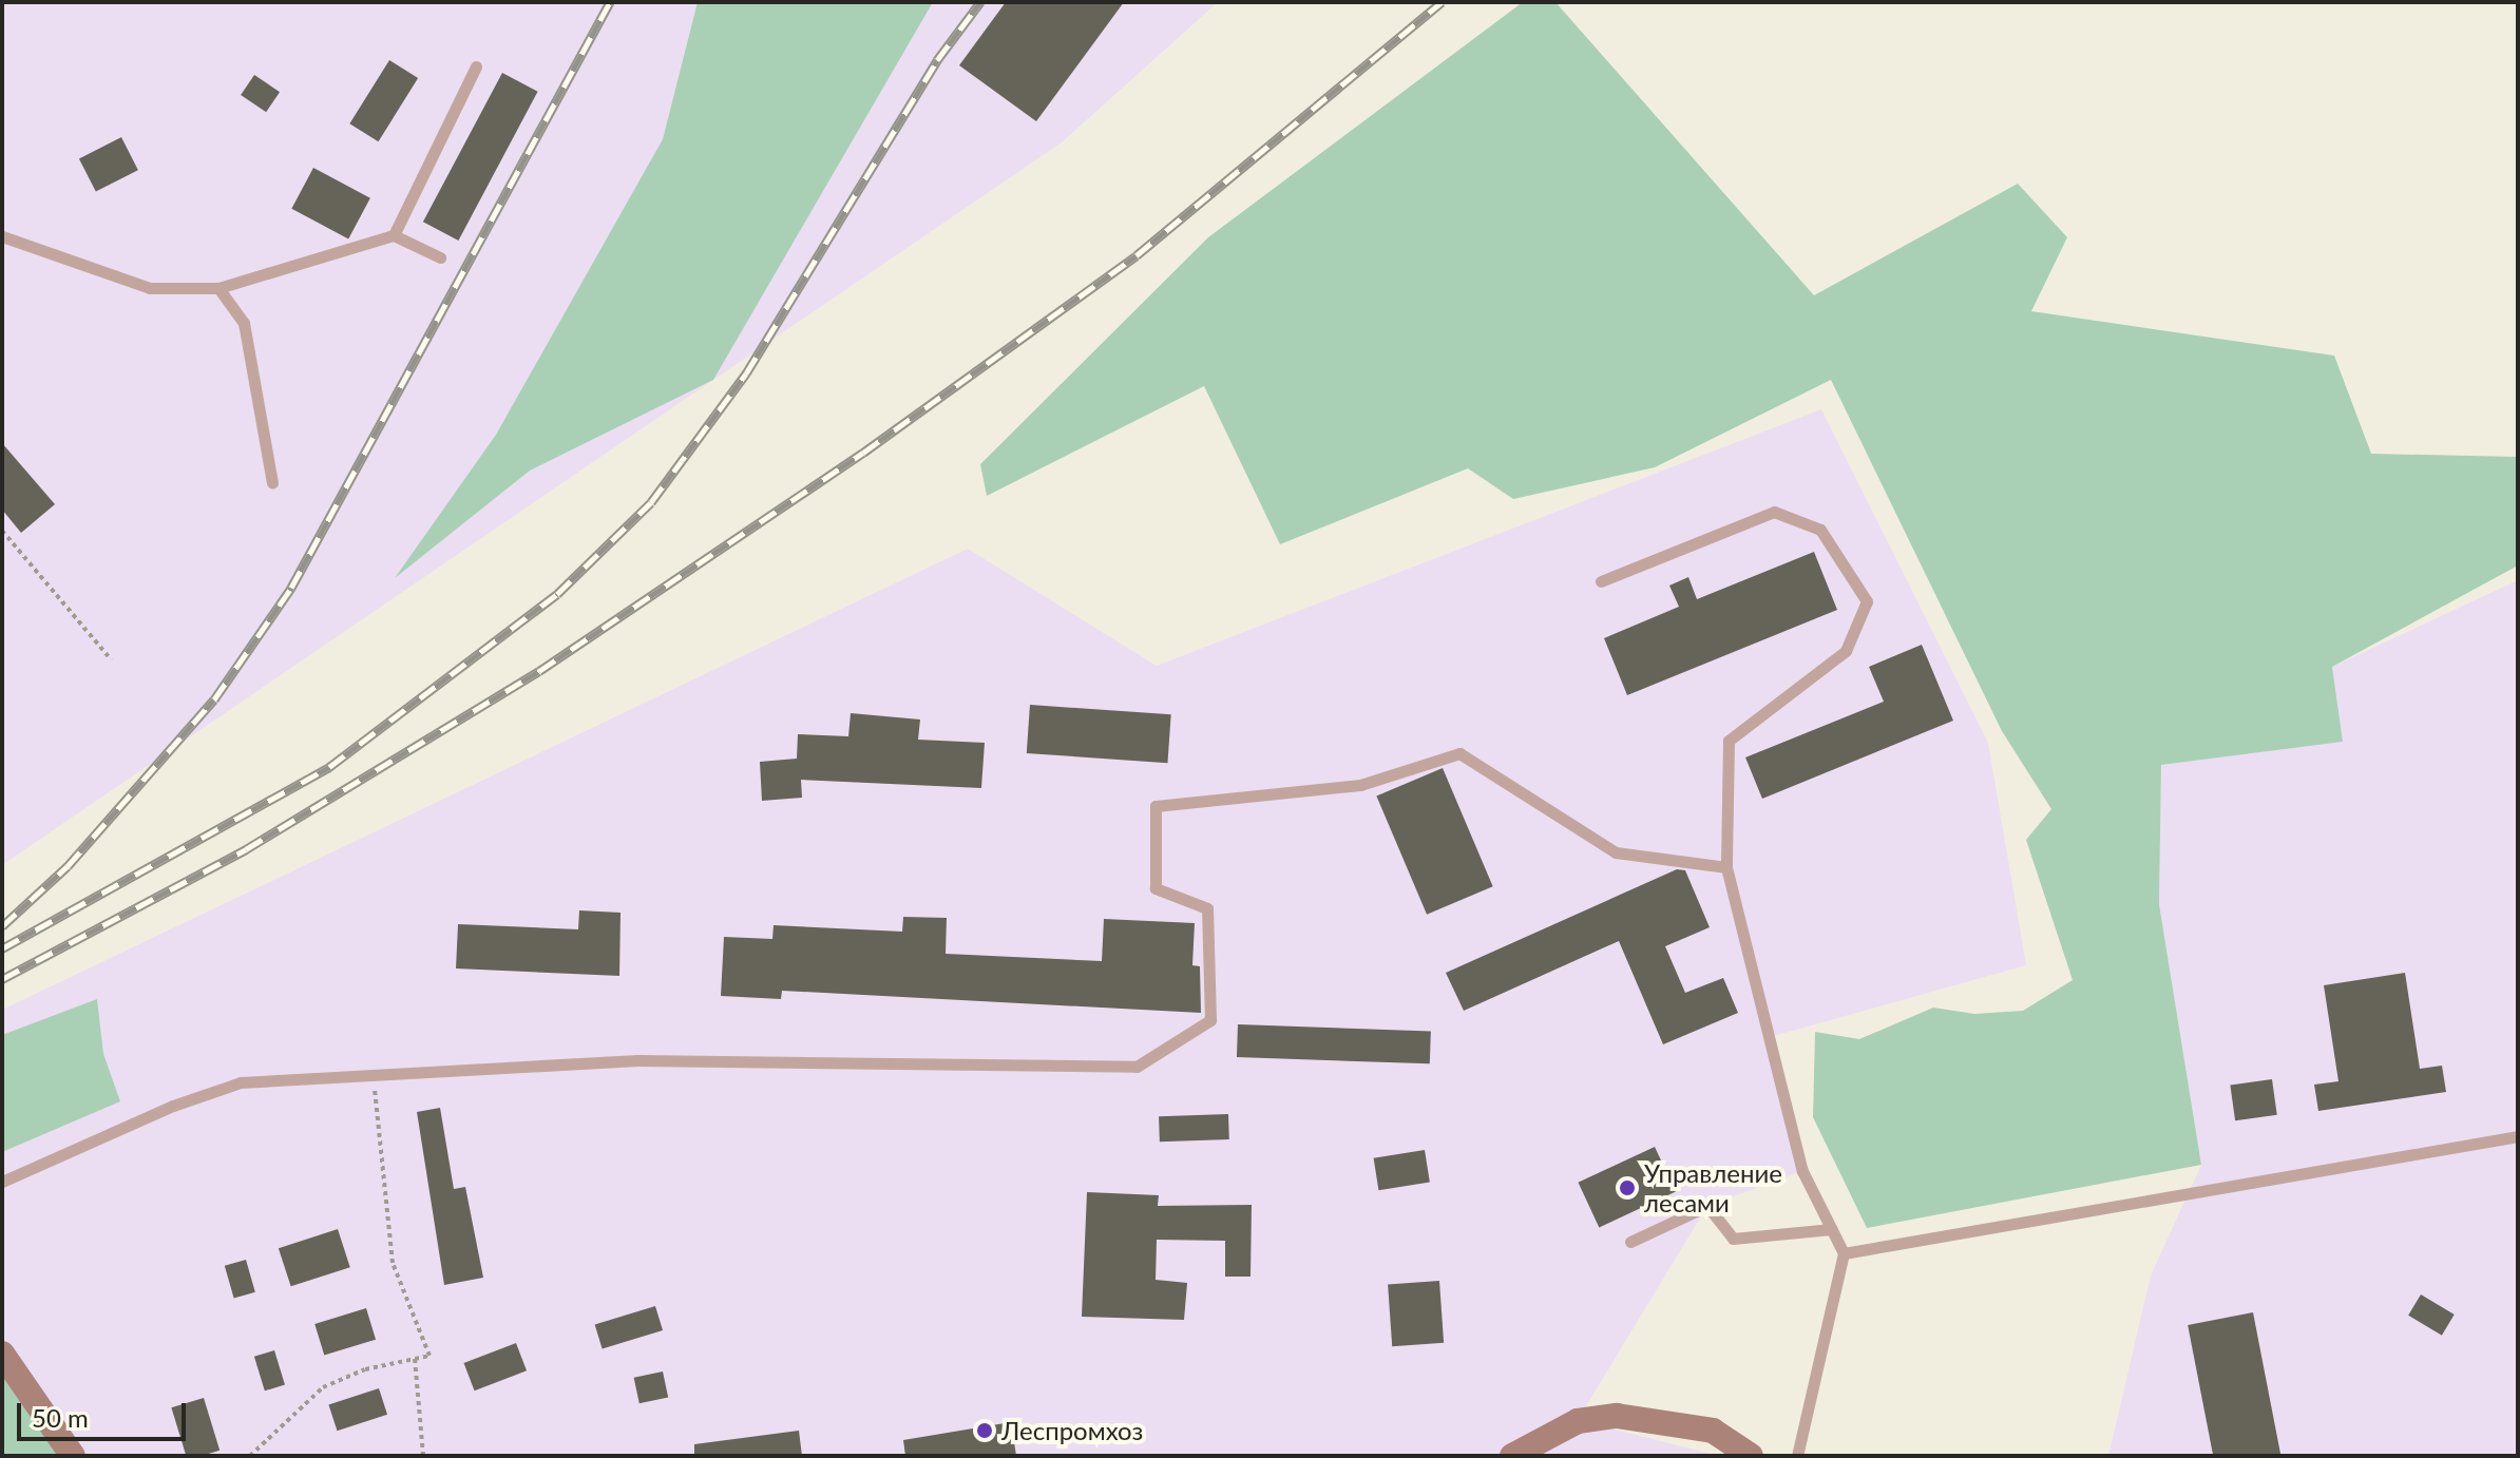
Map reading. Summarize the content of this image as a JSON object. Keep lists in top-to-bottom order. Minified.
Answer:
{"places":["Управление лесами","Леспромхоз"],"scale_bar":"50 m"}
